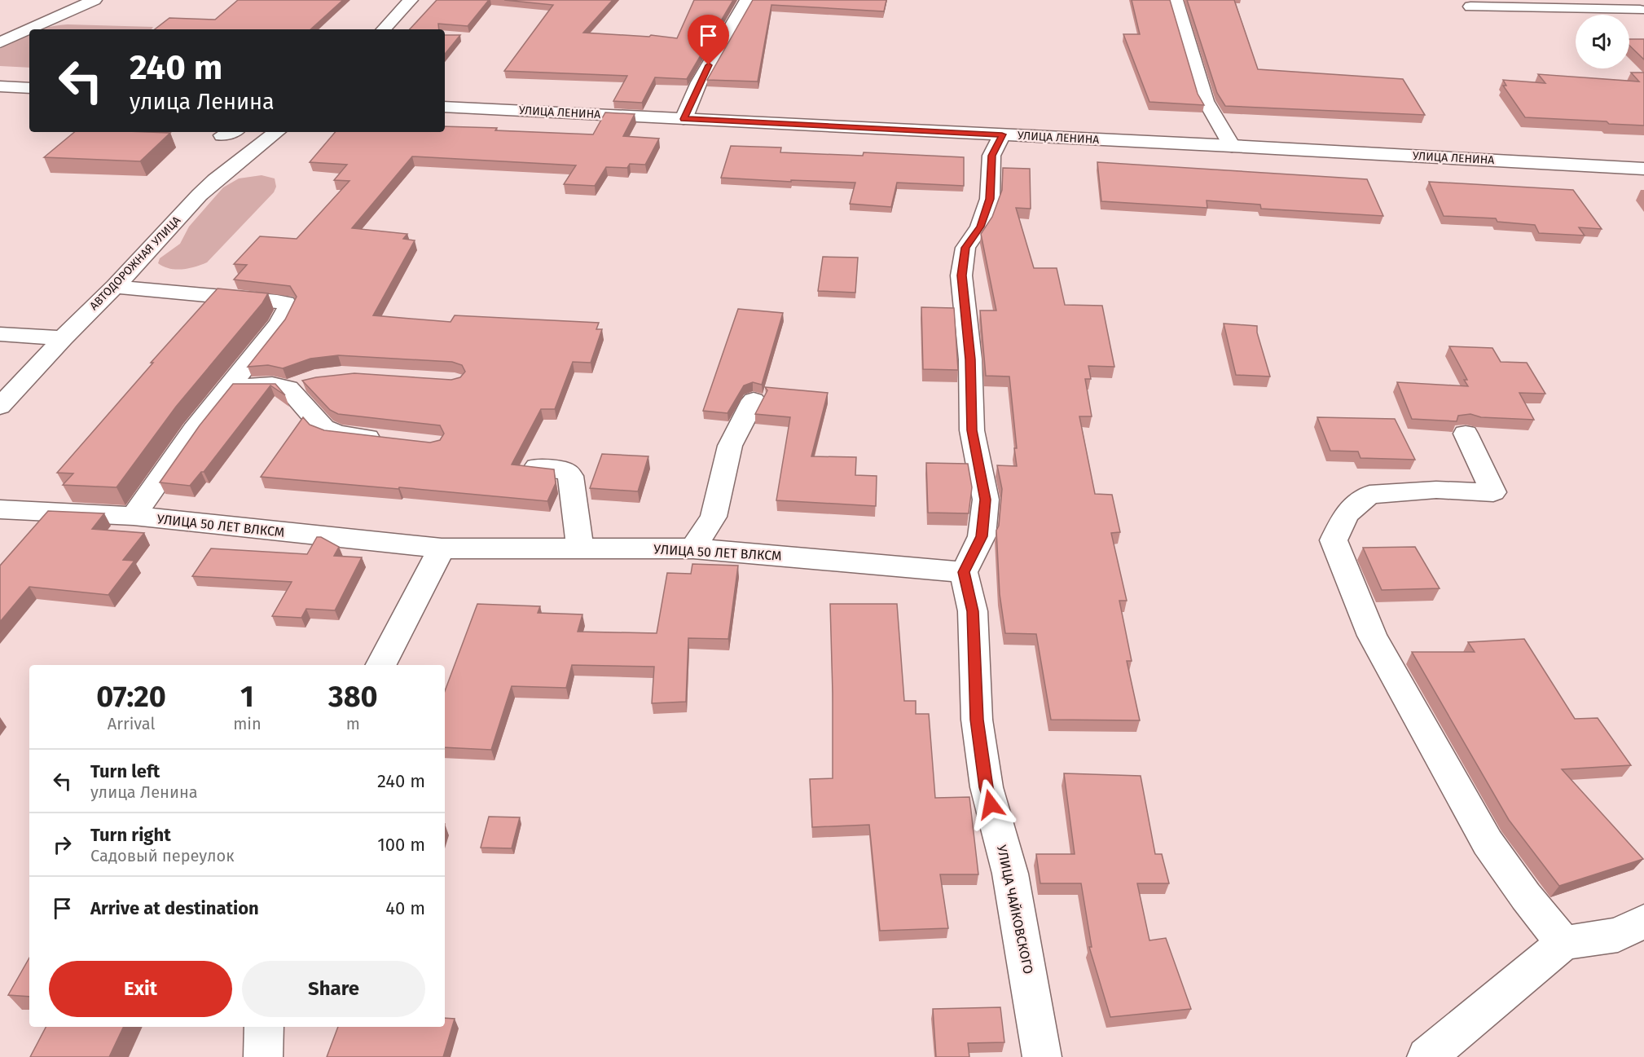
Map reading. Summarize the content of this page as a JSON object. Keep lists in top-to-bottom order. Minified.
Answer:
{"streets":{"street":["УЛИЦА ЛЕНИНА","АВТОДОРОЖНАЯ УЛИЦА","УЛИЦА 50 ЛЕТ ВЛКСМ","УЛИЦА ЧАЙКОВСКОГО"]},"crossings":[["УЛИЦА 50 ЛЕТ ВЛКСМ","УЛИЦА ЧАЙКОВСКОГО"]],"page":{"turn":["240 m","улица Ленина"],"eta":["07:20","Arrival","1","min","380","m"],"list":[{"name":"Turn left","note":"улица Ленина","value":"240 m"},{"name":"Turn right","note":"Садовый переулок","value":"100 m"},{"name":"Arrive at destination","value":"40 m"}],"buttons":["Exit","Share"]}}
